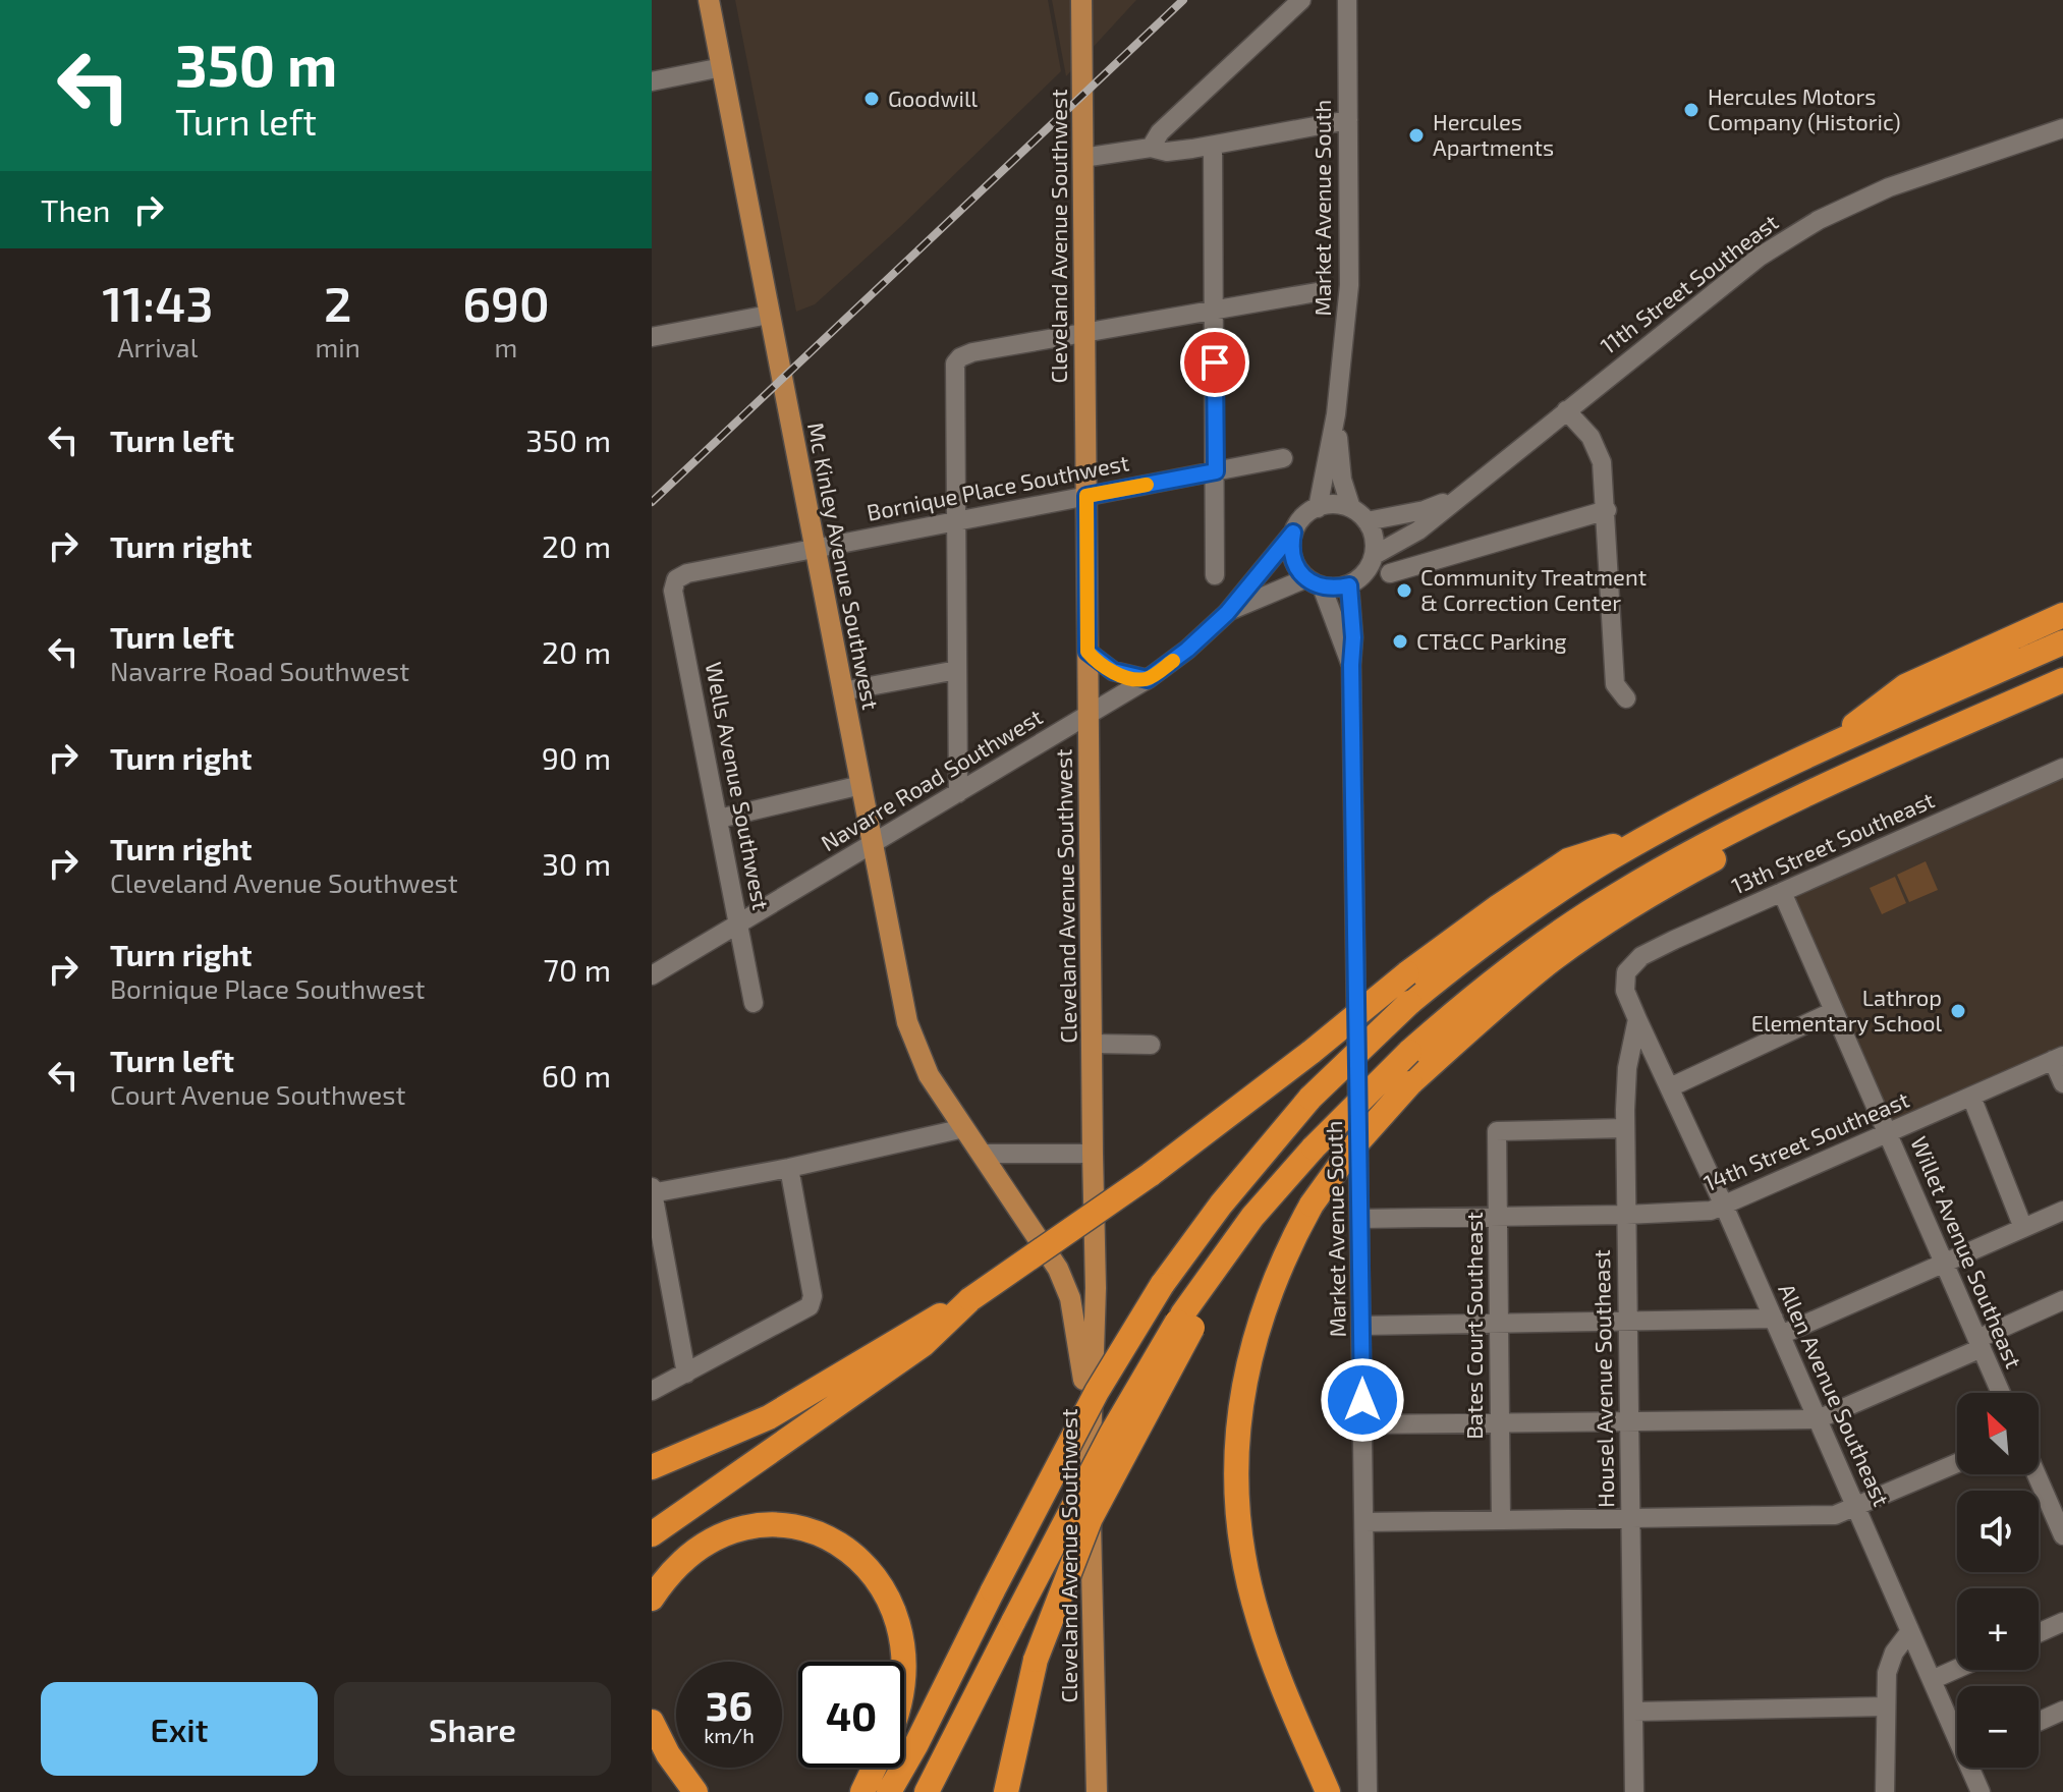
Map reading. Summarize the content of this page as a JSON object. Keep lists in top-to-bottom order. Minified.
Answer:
{"streets":{"main road":["Cleveland Avenue Southwest","Mc Kinley Avenue Southwest"],"street":["Market Avenue South","11th Street Southeast","Bornique Place Southwest","Navarre Road Southwest","Wells Avenue Southwest","13th Street Southeast","14th Street Southeast","Willet Avenue Southeast","Bates Court Southeast","Housel Avenue Southeast","Allen Avenue Southeast"]},"crossings":[["Market Avenue South","11th Street Southeast"],["Market Avenue South","Navarre Road Southwest"],["Market Avenue South","14th Street Southeast"],["Cleveland Avenue Southwest","Bornique Place Southwest"],["Cleveland Avenue Southwest","Mc Kinley Avenue Southwest"],["Cleveland Avenue Southwest","Navarre Road Southwest"],["11th Street Southeast","Navarre Road Southwest"],["Bornique Place Southwest","Mc Kinley Avenue Southwest"],["Bornique Place Southwest","Wells Avenue Southwest"],["Mc Kinley Avenue Southwest","Navarre Road Southwest"],["Navarre Road Southwest","Wells Avenue Southwest"],["13th Street Southeast","Willet Avenue Southeast"],["13th Street Southeast","Housel Avenue Southeast"],["14th Street Southeast","Willet Avenue Southeast"],["14th Street Southeast","Bates Court Southeast"],["14th Street Southeast","Housel Avenue Southeast"],["14th Street Southeast","Allen Avenue Southeast"],["Bates Court Southeast","Housel Avenue Southeast"],["Housel Avenue Southeast","Allen Avenue Southeast"]],"places":["Goodwill","Hercules Motors Company (Historic)","Hercules Apartments","Community Treatment & Correction Center","CT&CC Parking","Lathrop Elementary School"],"north":"top left","page":{"turn":["350 m","Turn left"],"then":"Then","eta":["11:43","Arrival","2","min","690","m"],"list":[{"name":"Turn left","value":"350 m"},{"name":"Turn right","value":"20 m"},{"name":"Turn left","note":"Navarre Road Southwest","value":"20 m"},{"name":"Turn right","value":"90 m"},{"name":"Turn right","note":"Cleveland Avenue Southwest","value":"30 m"},{"name":"Turn right","note":"Bornique Place Southwest","value":"70 m"},{"name":"Turn left","note":"Court Avenue Southwest","value":"60 m"}],"map_buttons":["+","−"],"speed":"36 km/h","limit":"40","buttons":["Exit","Share"]}}
